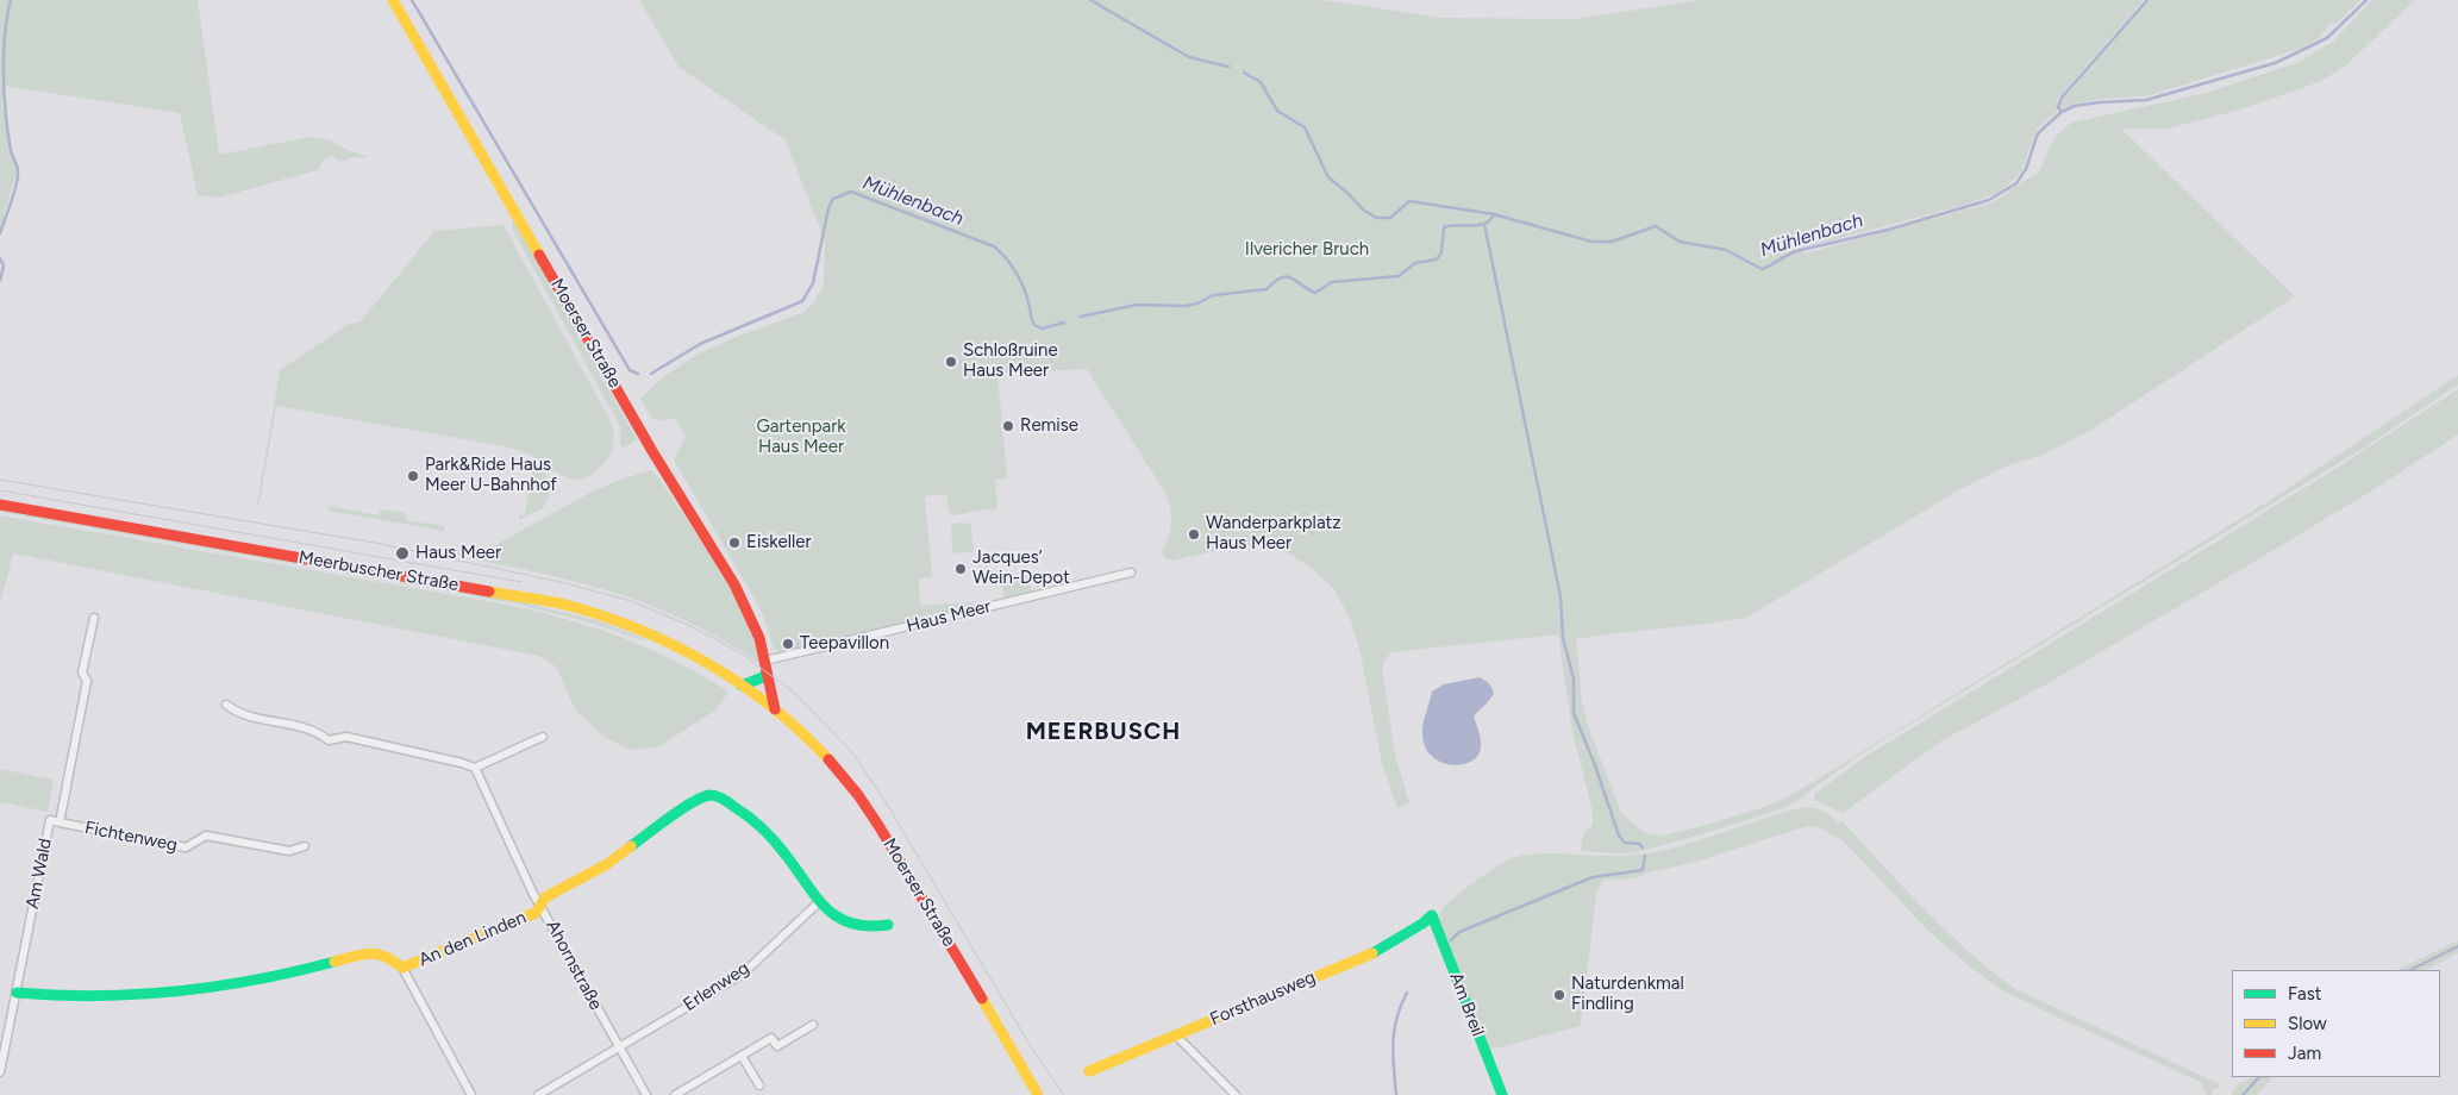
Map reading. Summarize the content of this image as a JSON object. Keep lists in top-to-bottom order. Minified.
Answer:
{"streets":{"main road":["Moerser Straße","Meerbuscher Straße","An den Linden","Forsthausweg","Am Breil"],"street":["Haus Meer","Fichtenweg","Am Wald","Ahornstraße","Erlenweg"]},"crossings":[["Moerser Straße","Meerbuscher Straße"],["Moerser Straße","Haus Meer"],["Fichtenweg","Am Wald"],["Am Wald","An den Linden"],["An den Linden","Ahornstraße"],["An den Linden","Erlenweg"],["Ahornstraße","Erlenweg"],["Forsthausweg","Am Breil"]],"districts":["MEERBUSCH"],"water":["Mühlenbach"],"parks":["Ilvericher Bruch","Gartenpark Haus Meer"],"places":["Schloßruine Haus Meer","Remise","Park&Ride Haus Meer U-Bahnhof","Wanderparkplatz Haus Meer","Eiskeller","Haus Meer","Jacques’ Wein-Depot","Teepavillon","Naturdenkmal Findling"],"legend":["Fast","Slow","Jam"]}
